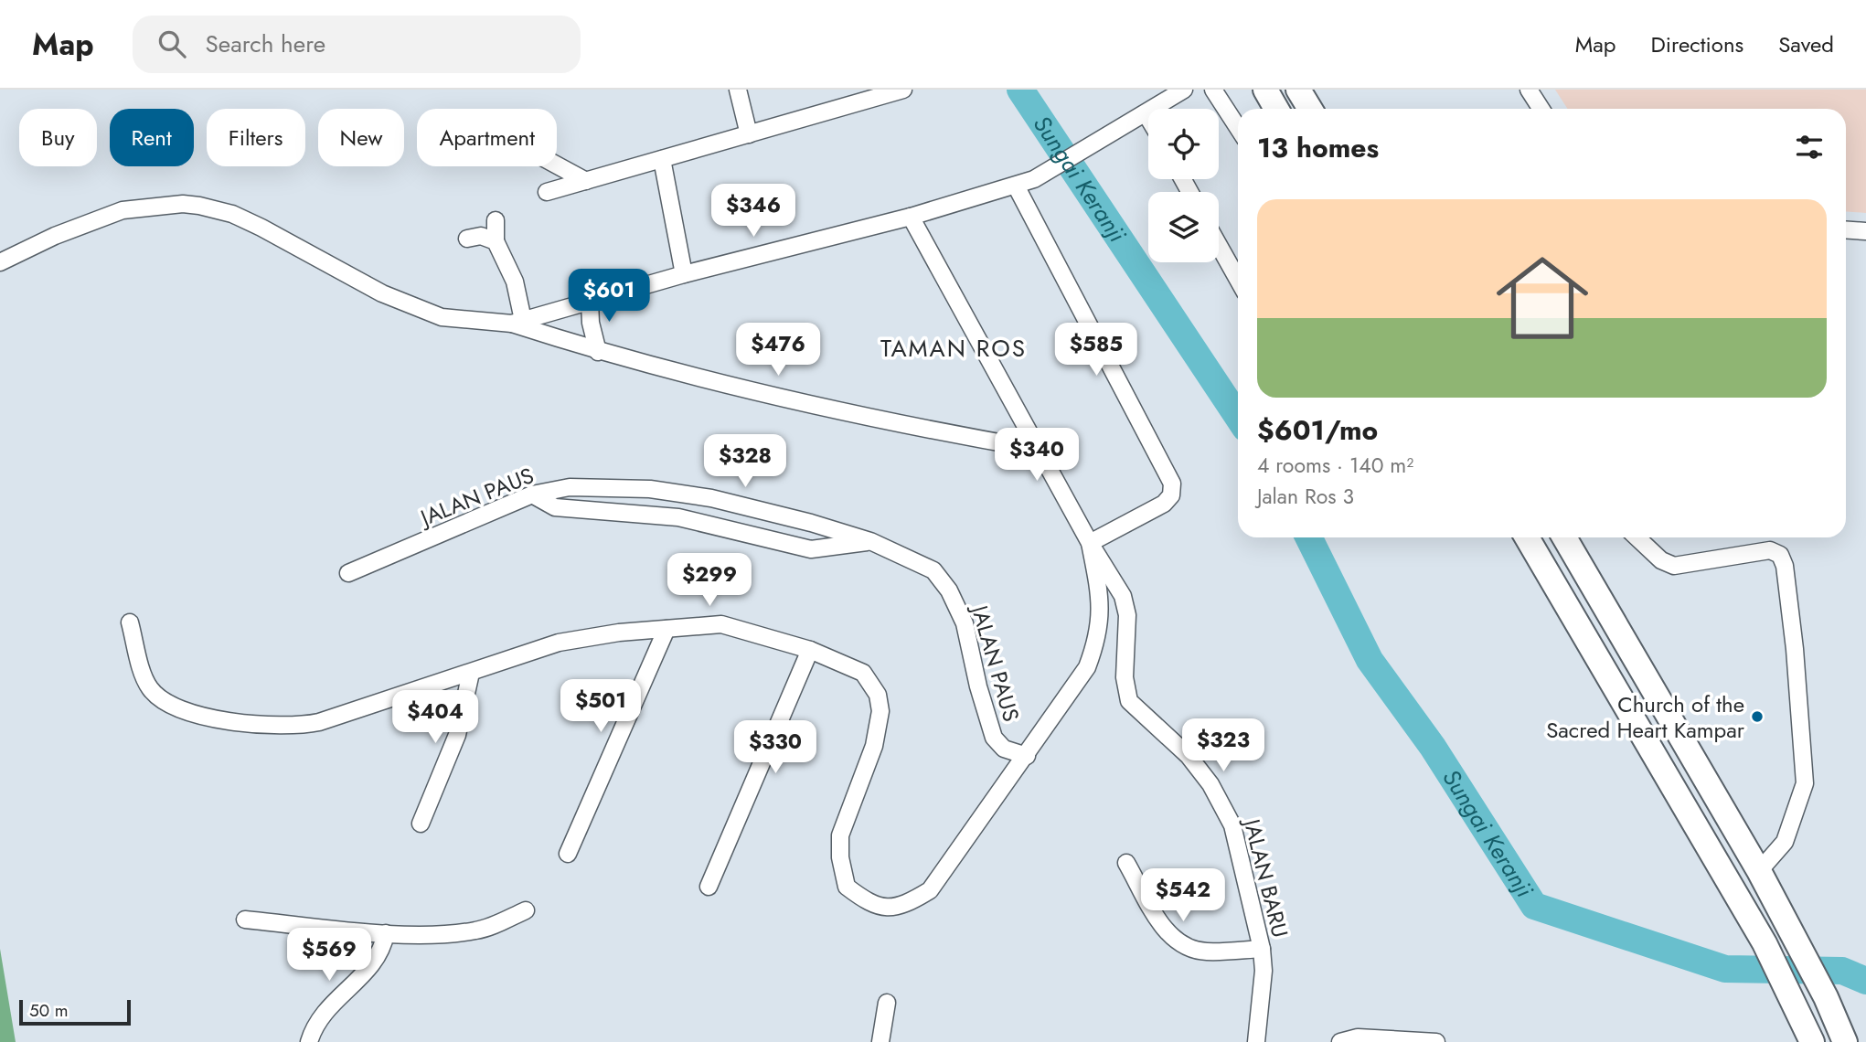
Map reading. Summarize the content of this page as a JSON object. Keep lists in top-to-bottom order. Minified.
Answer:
{"streets":{"street":["JALAN PAUS","JALAN BARU"]},"districts":["TAMAN ROS"],"water":["Sungai Keranji"],"places":["Church of the Sacred Heart Kampar"],"scale_bar":"50 m","page":{"header":"Map","search":"Search here","nav":["Map","Directions","Saved"],"chip":["Buy","Rent","Filters","New","Apartment"],"heading":"13 homes","price":["$346","$601","$476","$585","$340","$328","$299","$501","$404","$323","$330","$542","$569"],"list":[{"name":"$601/mo","note":"4 rooms · 140 m² · Jalan Ros 3"}],"scale":"50 m"}}
